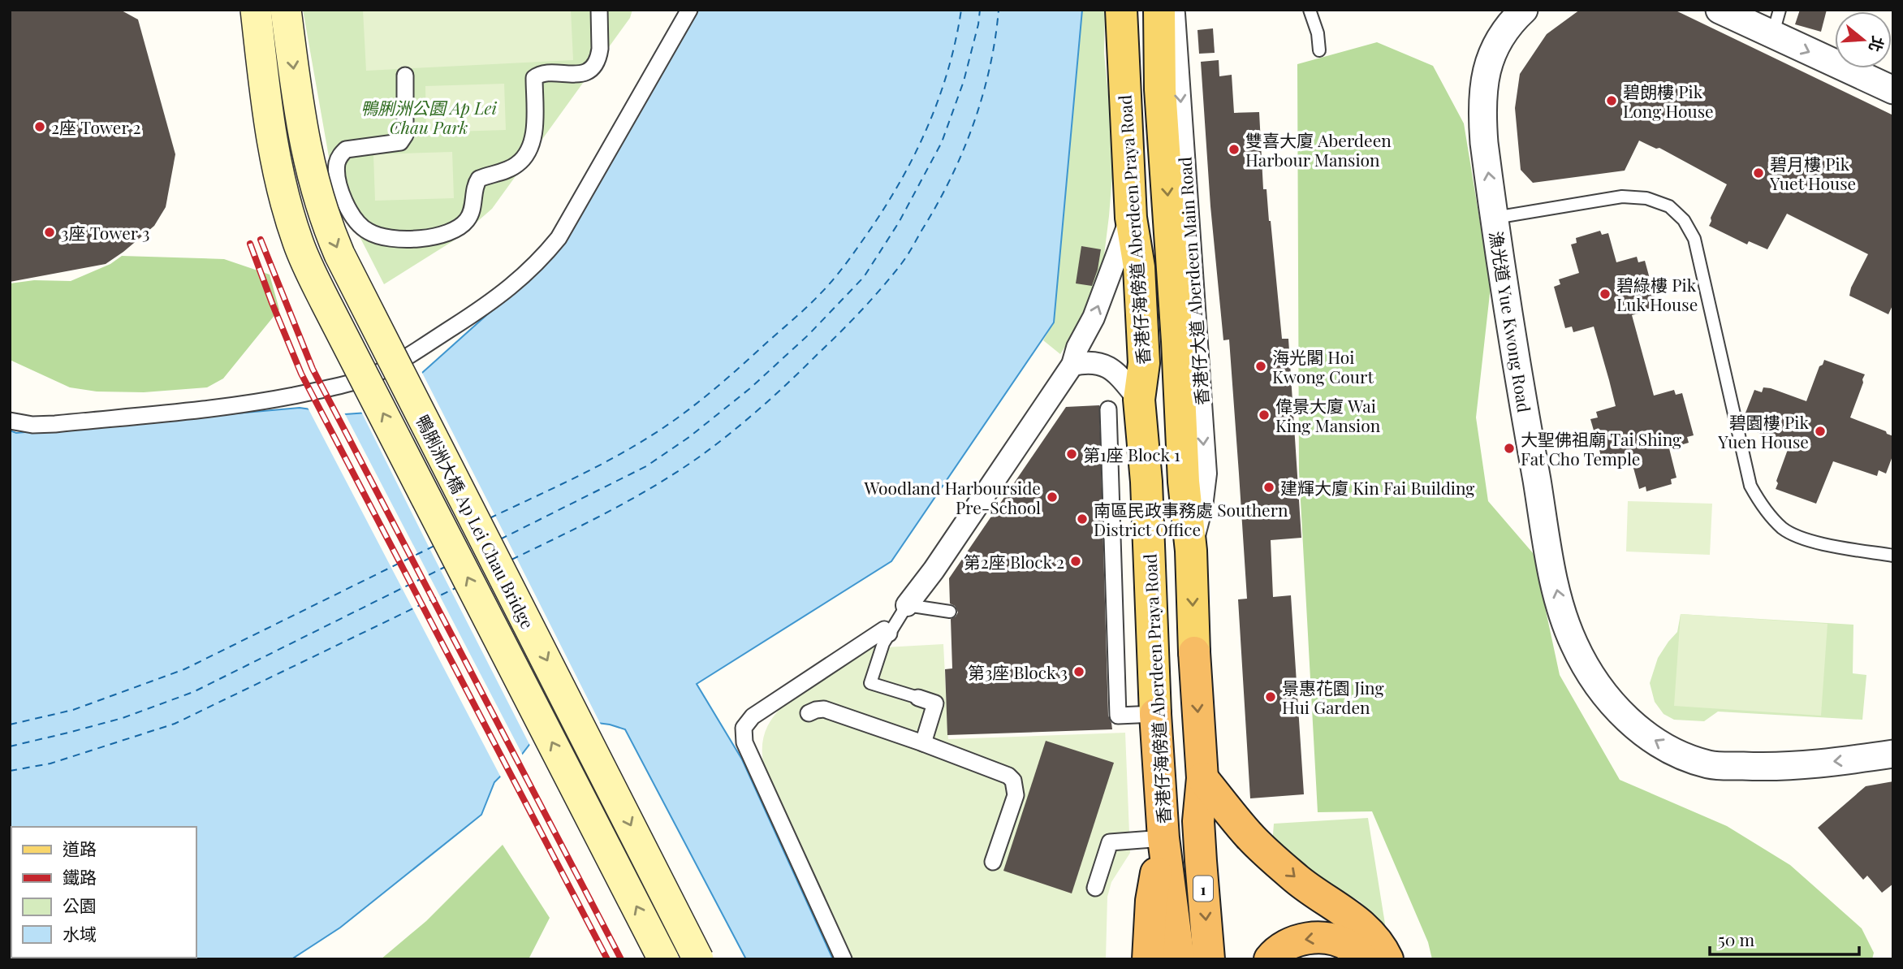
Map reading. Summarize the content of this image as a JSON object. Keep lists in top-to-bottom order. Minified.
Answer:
{"streets":{"highway":["香港仔海傍道 Aberdeen Praya Road","1"],"main road":["鴨脷洲大橋 Ap Lei Chau Bridge"],"street":["香港仔大道 Aberdeen Main Road","漁光道 Yue Kwong Road"]},"crossings":[["香港仔海傍道 Aberdeen Praya Road","香港仔大道 Aberdeen Main Road"]],"one_way":["香港仔大道 Aberdeen Main Road","漁光道 Yue Kwong Road"],"parks":["鴨脷洲公園 Ap Lei Chau Park"],"places":["碧朗樓 Pik Long House","2座 Tower 2","雙喜大廈 Aberdeen Harbour Mansion","碧月樓 Pik Yuet House","3座 Tower 3","碧綠樓 Pik Luk House","海光閣 Hoi Kwong Court","偉景大廈 Wai King Mansion","碧園樓 Pik Yuen House","大聖佛祖廟 Tai Shing Fat Cho Temple","第1座 Block 1","建輝大廈 Kin Fai Building","Woodland Harbourside Pre-School","南區民政事務處 Southern District Office","第2座 Block 2","第3座 Block 3","景惠花園 Jing Hui Garden"],"legend":["道路","鐵路","公園","水域"],"scale_bar":"50 m","north":"right"}
